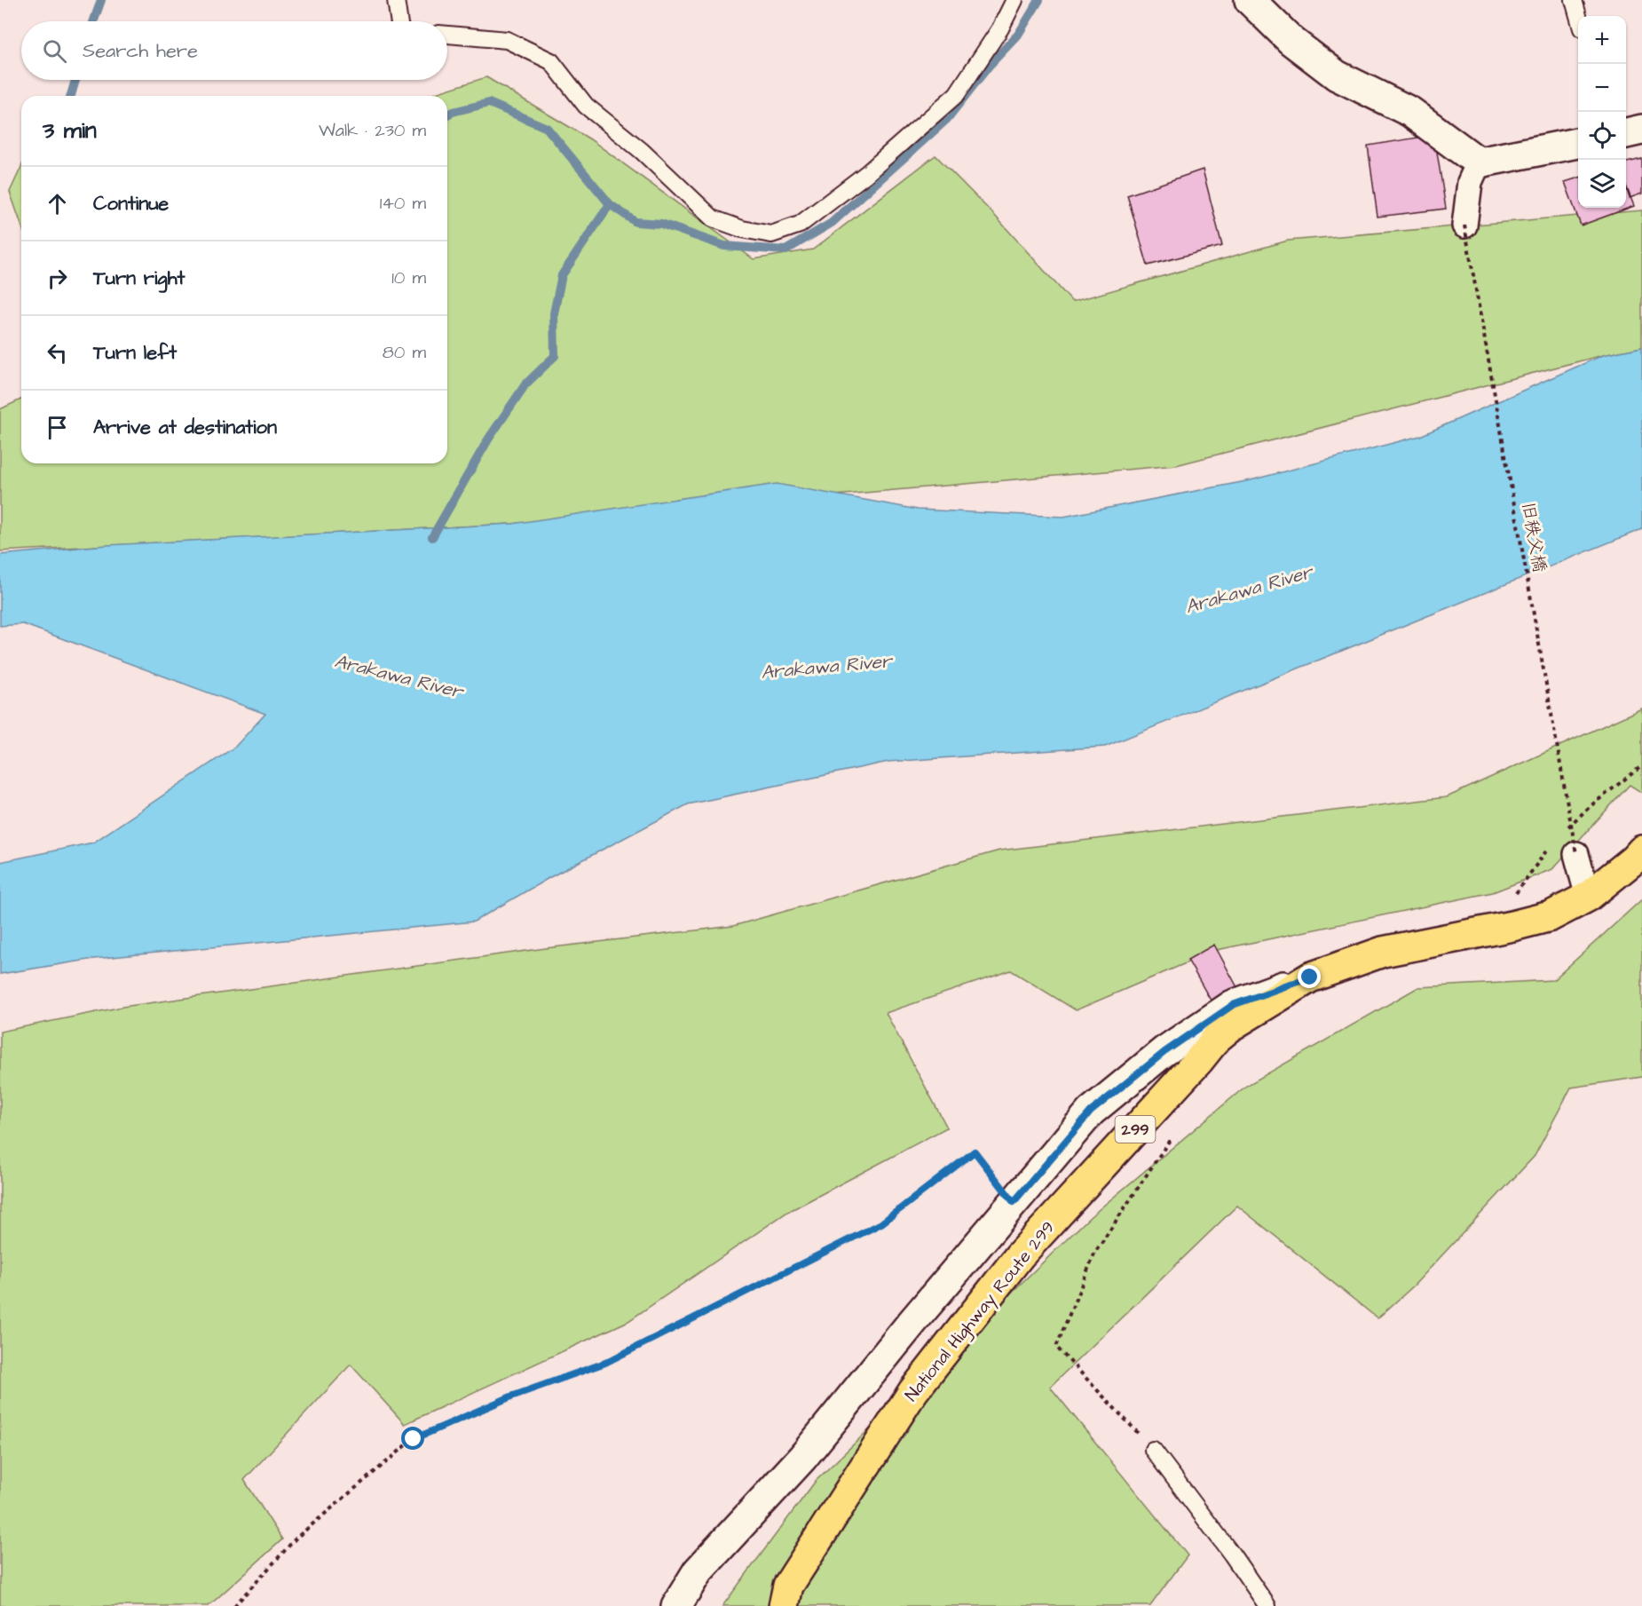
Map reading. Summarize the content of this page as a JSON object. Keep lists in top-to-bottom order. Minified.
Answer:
{"streets":{"highway":["299","National Highway Route 299"],"path":["旧秩父橋"]},"water":["Arakawa River"],"page":{"map_buttons":["+","−"],"search":"Search here","heading":["3 min","Walk · 230 m"],"list":[["Continue","140 m"],["Turn right","10 m"],["Turn left","80 m"],"Arrive at destination"]}}
